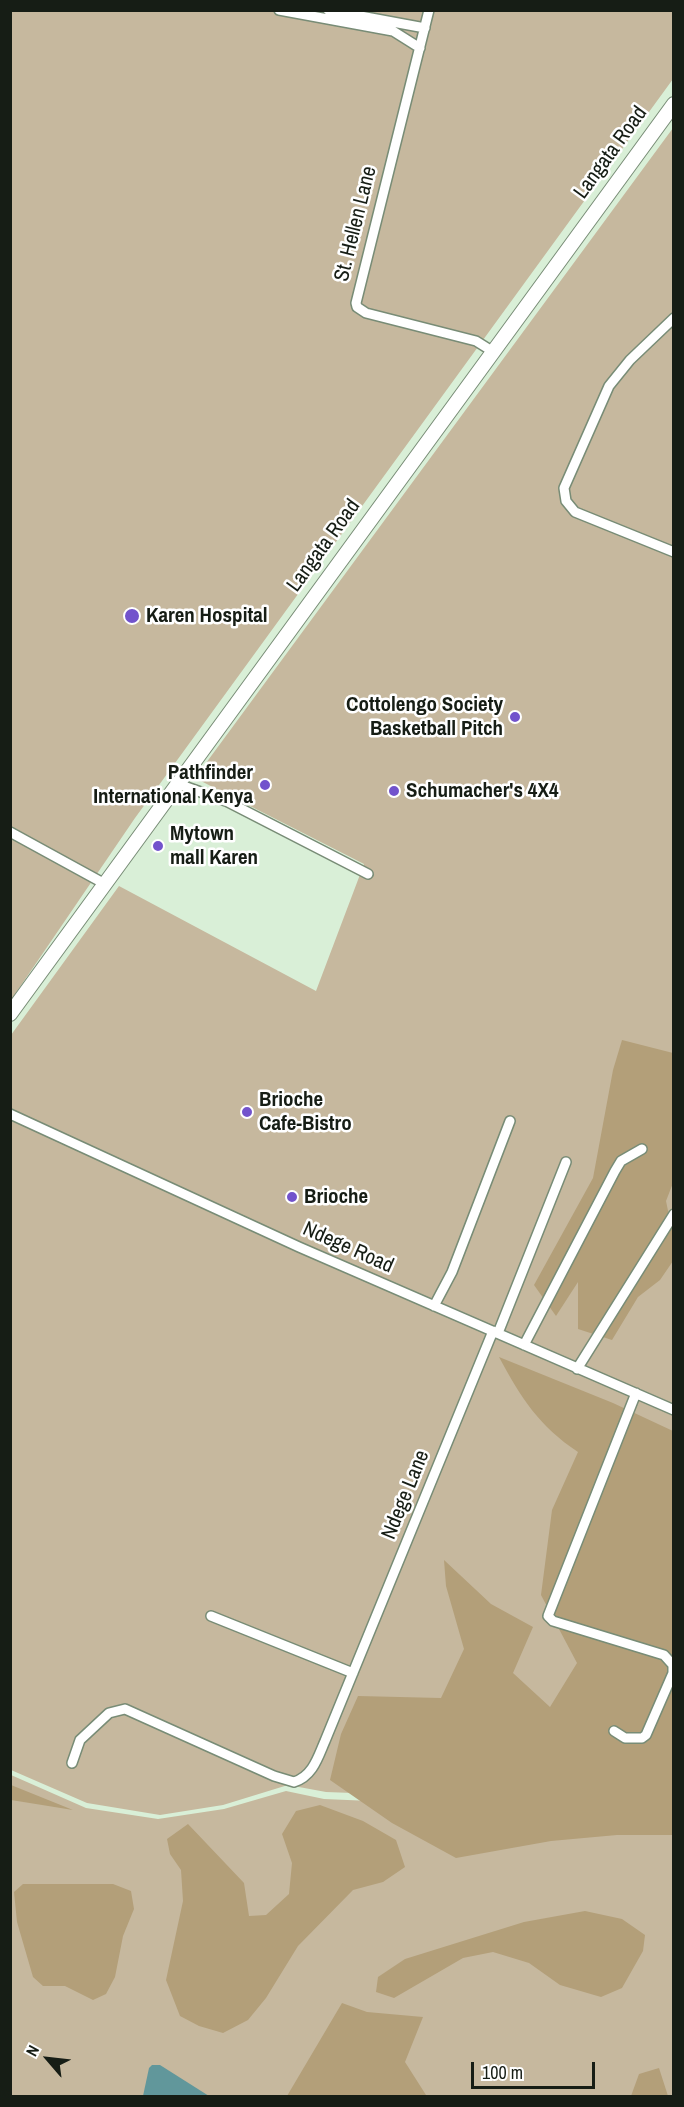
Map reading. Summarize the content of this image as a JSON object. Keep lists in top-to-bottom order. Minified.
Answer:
{"streets":{"main road":["Langata Road"],"street":["St. Hellen Lane","Ndege Road","Ndege Lane"]},"crossings":[["Langata Road","St. Hellen Lane"],["Ndege Road","Ndege Lane"]],"places":["Karen Hospital","Cottolengo Society Basketball Pitch","Pathfinder International Kenya","Schumacher's 4X4","Mytown mall Karen","Brioche Cafe-Bistro","Brioche"],"scale_bar":"100 m","north":"top left"}
